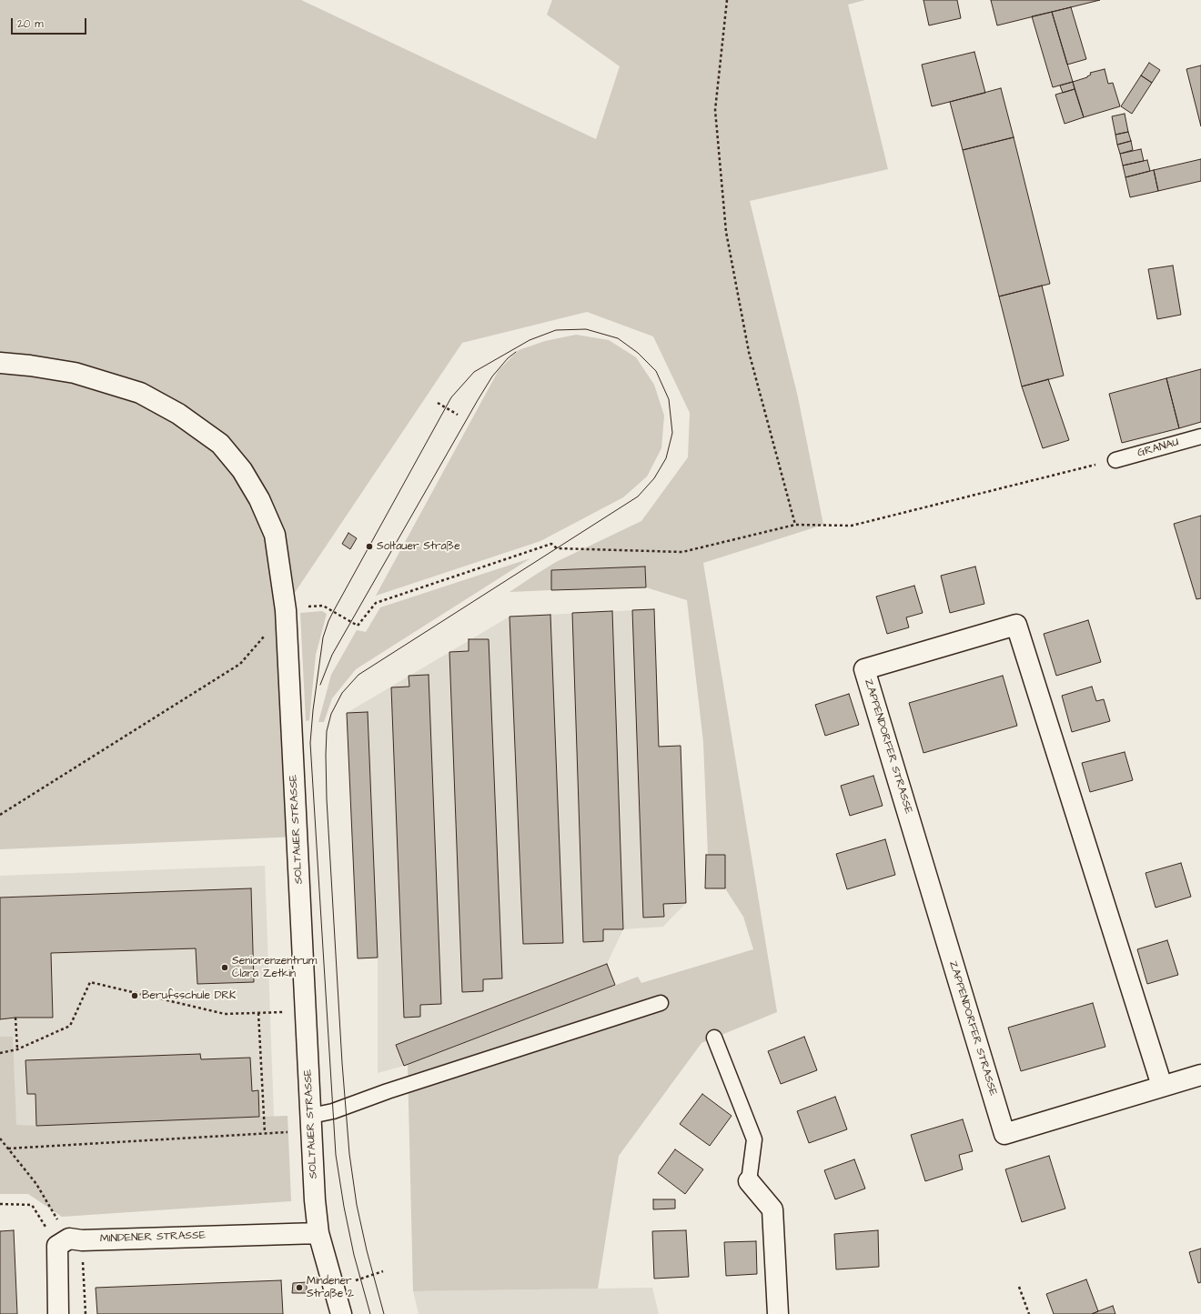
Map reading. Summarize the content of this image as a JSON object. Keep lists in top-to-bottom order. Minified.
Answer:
{"streets":{"street":["ZAPPENDORFER STRASSE","SOLTAUER STRASSE","MINDENER STRASSE"],"lane":["GRANAU"]},"crossings":[["SOLTAUER STRASSE","MINDENER STRASSE"]],"places":["Soltauer Straße","Seniorenzentrum Clara Zetkin","Berufsschule DRK","Mindener Straße 2"],"scale_bar":"20 m"}
